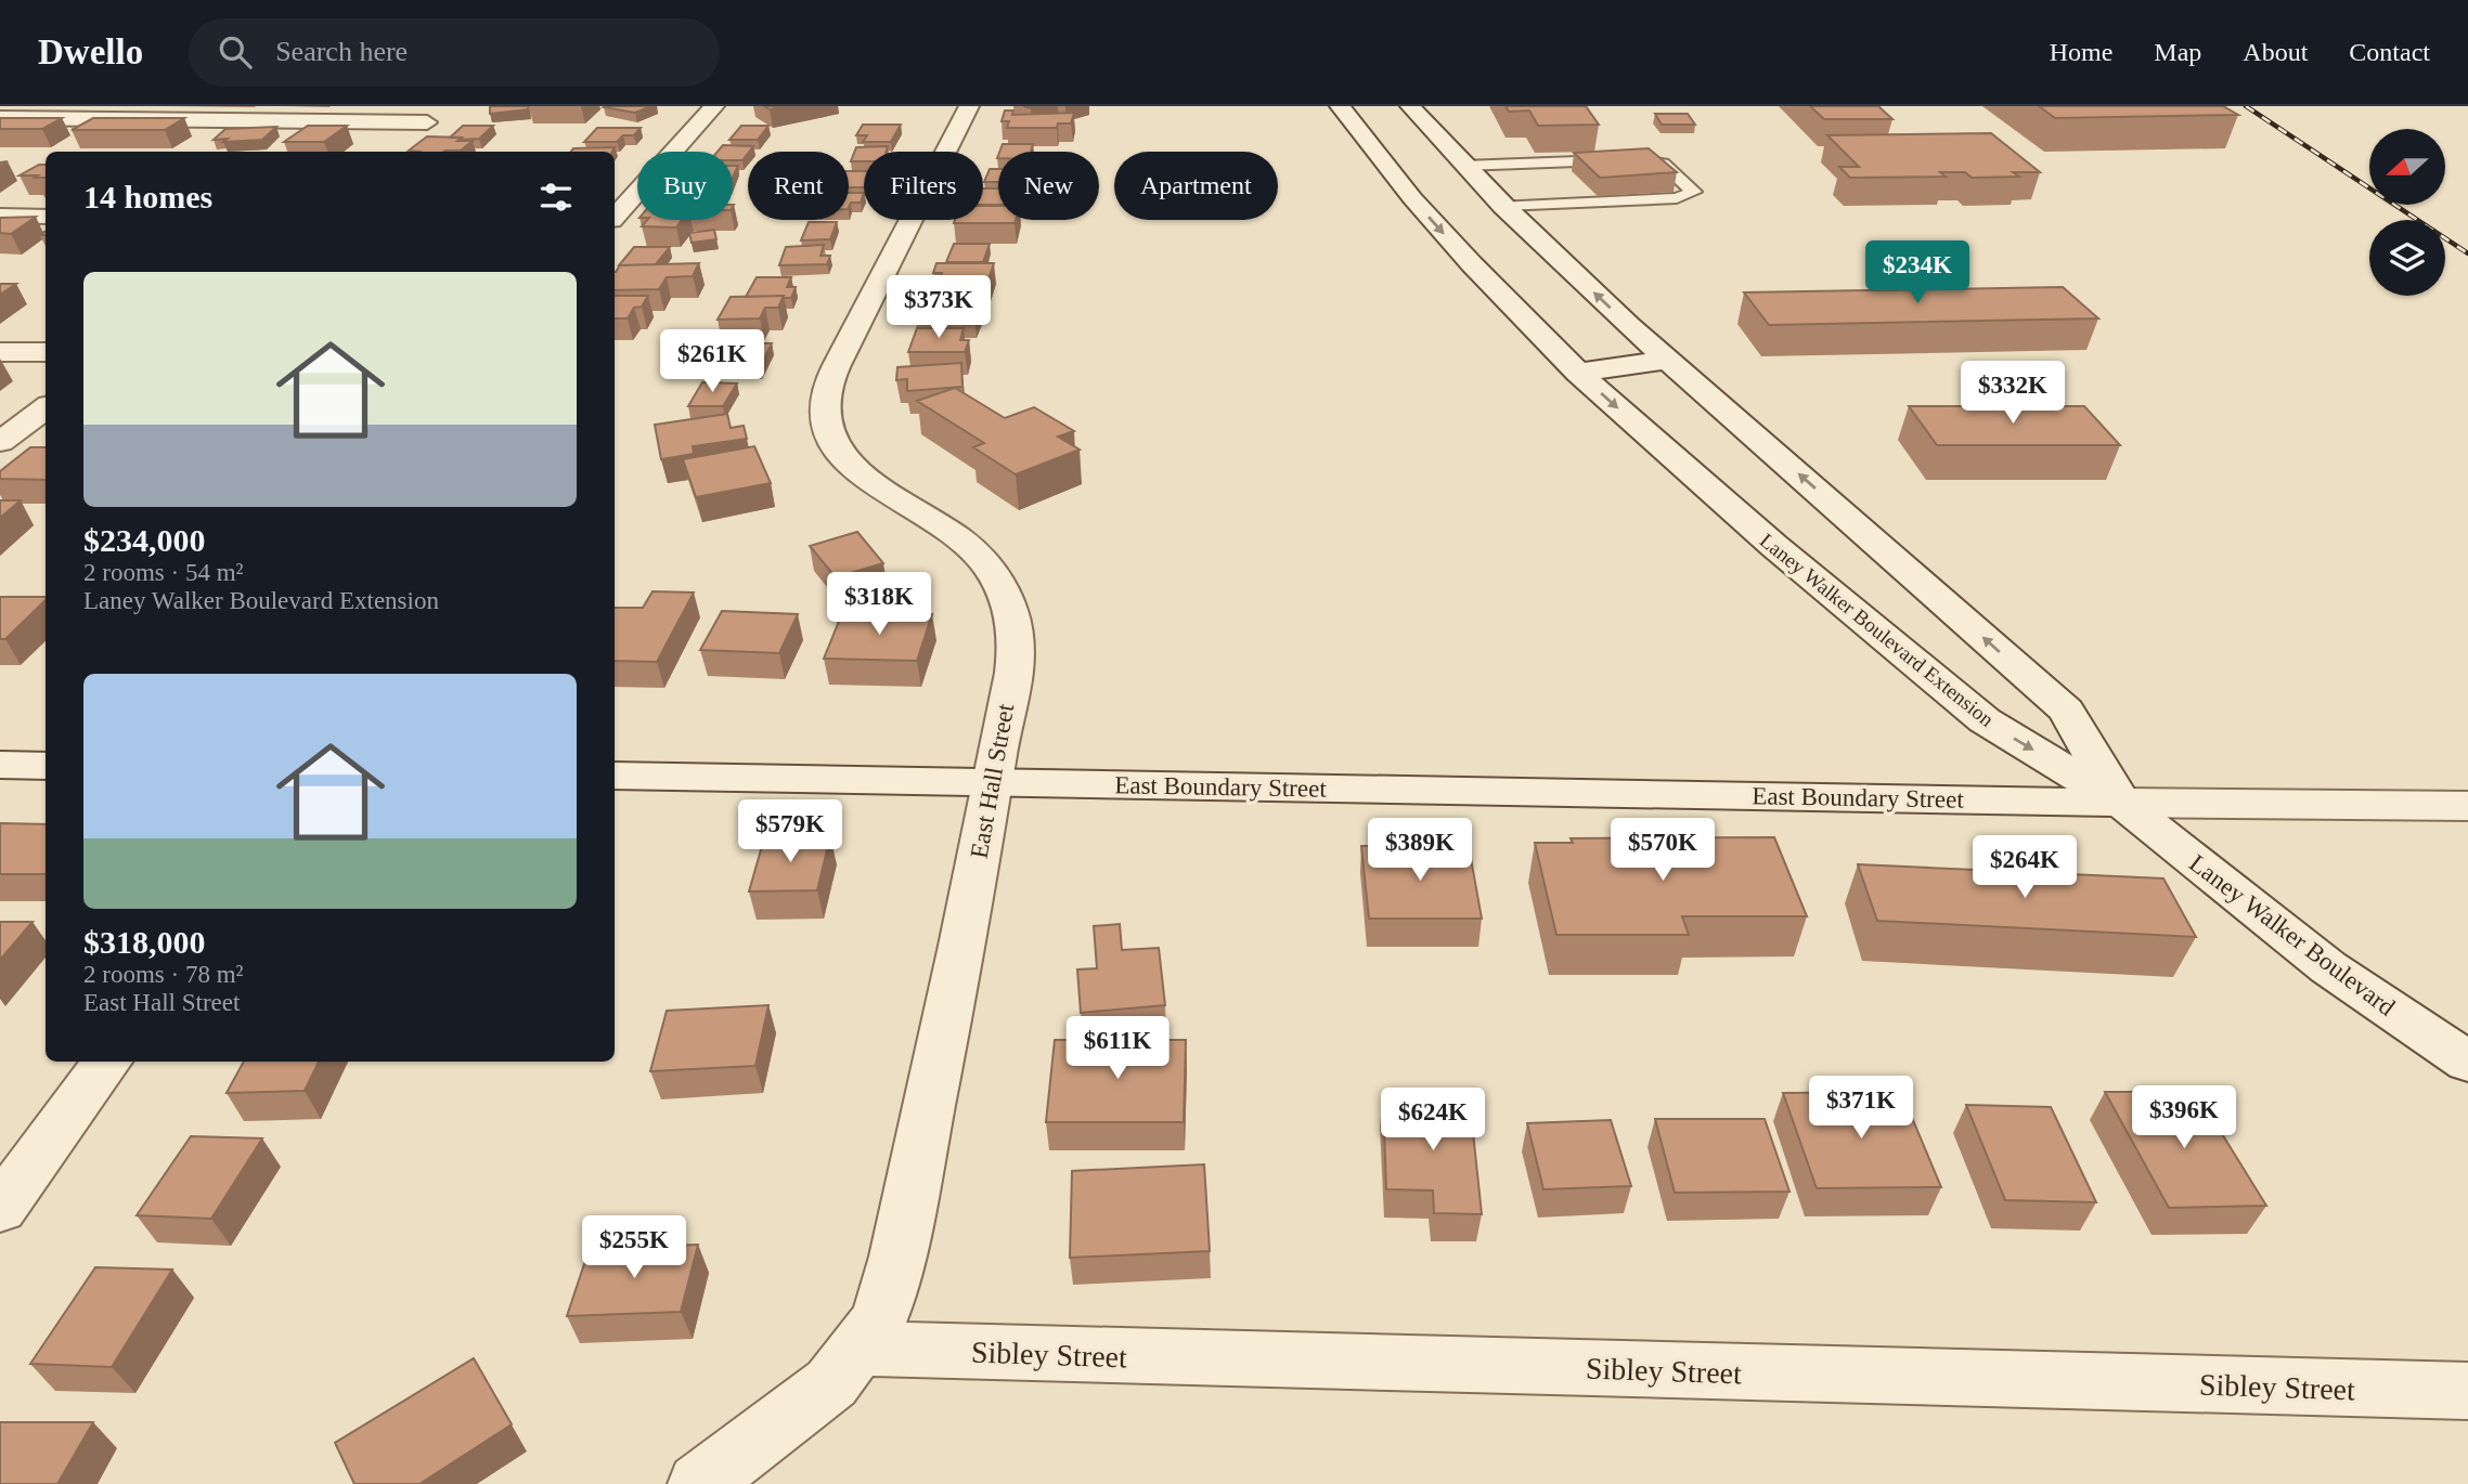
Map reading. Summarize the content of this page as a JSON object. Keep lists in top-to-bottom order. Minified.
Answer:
{"streets":{"main road":["Laney Walker Boulevard Extension","East Hall Street","East Boundary Street","Laney Walker Boulevard","Sibley Street"]},"crossings":[["Laney Walker Boulevard Extension","East Boundary Street"],["Laney Walker Boulevard Extension","Laney Walker Boulevard"],["East Hall Street","East Boundary Street"],["East Hall Street","Sibley Street"],["East Boundary Street","Laney Walker Boulevard"]],"north":"left","page":{"header":"Dwello","search":"Search here","nav":["Home","Map","About","Contact"],"chip":["Buy","Rent","Filters","New","Apartment"],"heading":"14 homes","price":["$234K","$373K","$261K","$332K","$318K","$579K","$389K","$570K","$264K","$611K","$371K","$396K","$624K","$255K"],"list":[{"name":"$234,000","note":"2 rooms · 54 m² · Laney Walker Boulevard Extension"},{"name":"$318,000","note":"2 rooms · 78 m² · East Hall Street"}]}}
